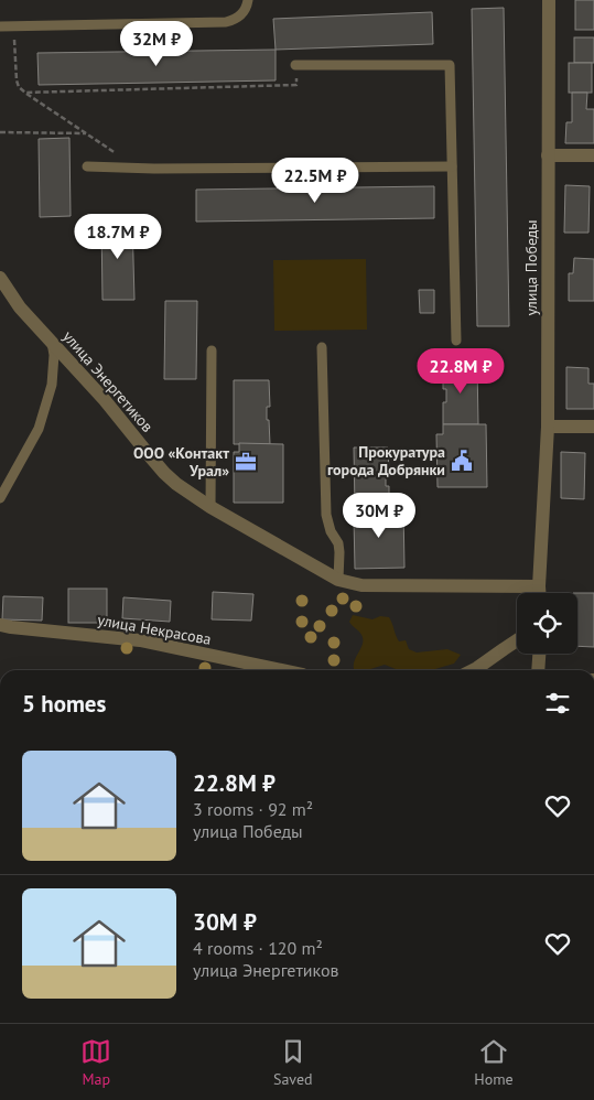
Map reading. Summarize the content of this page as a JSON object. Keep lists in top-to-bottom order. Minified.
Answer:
{"streets":{"street":["улица Победы","улица Энергетиков","улица Некрасова"]},"crossings":[["улица Победы","улица Энергетиков"]],"places":{"public building":["Прокуратура города Добрянки"],"office":["ООО «Контакт Урал»"]},"page":{"price":["32M ₽","22.5M ₽","18.7M ₽","22.8M ₽","30M ₽"],"heading":"5 homes","list":[{"name":"22.8M ₽","note":"3 rooms · 92 m² · улица Победы"},{"name":"30M ₽","note":"4 rooms · 120 m² · улица Энергетиков"}],"tabs":["Map","Saved","Home"]}}
